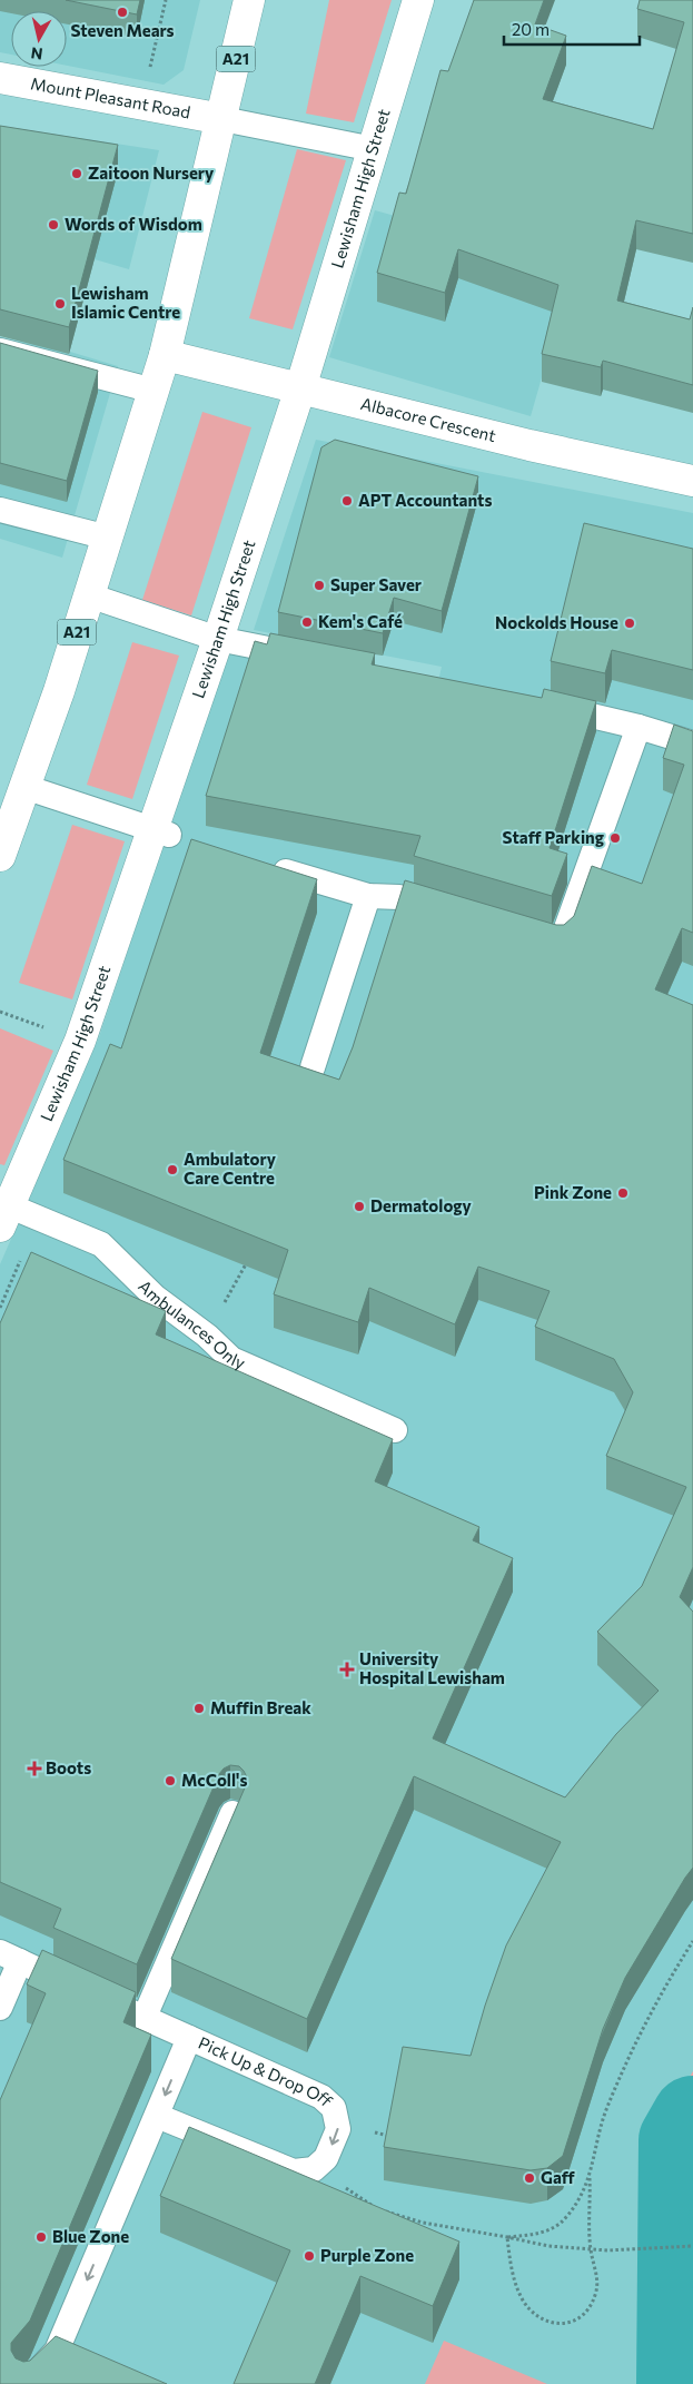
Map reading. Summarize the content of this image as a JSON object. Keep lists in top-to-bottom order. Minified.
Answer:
{"streets":{"main road":["A21","Mount Pleasant Road","Lewisham High Street","Albacore Crescent"],"lane":["Ambulances Only","Pick Up & Drop Off"]},"crossings":[["A21","Mount Pleasant Road"],["A21","Albacore Crescent"],["Lewisham High Street","Albacore Crescent"],["Lewisham High Street","Ambulances Only"]],"places":{"other":["Steven Mears","Zaitoon Nursery","Words of Wisdom","Lewisham Islamic Centre","APT Accountants","Super Saver","Kem's Café","Nockolds House","Staff Parking","Ambulatory Care Centre","Pink Zone","Dermatology","Muffin Break","McColl's","Gaff","Blue Zone","Purple Zone"],"health":["University Hospital Lewisham","Boots"]},"scale_bar":"20 m","north":"bottom"}
